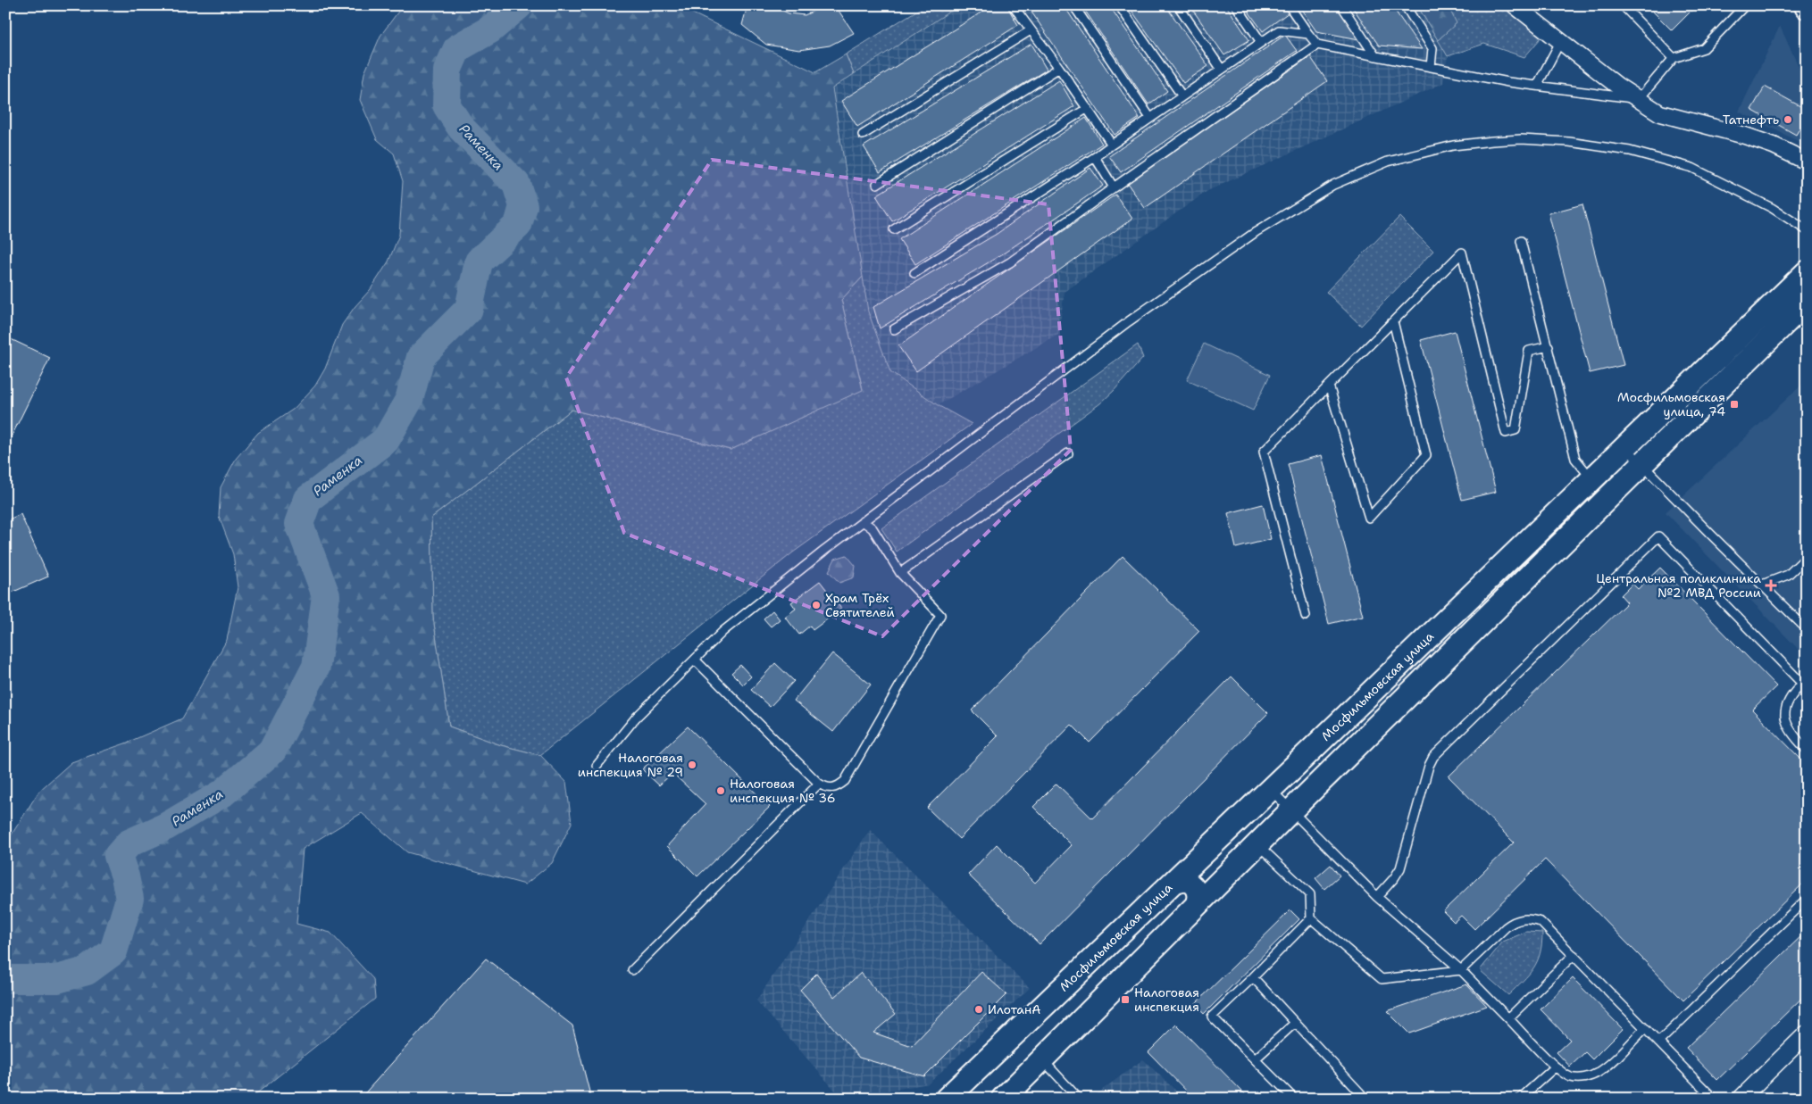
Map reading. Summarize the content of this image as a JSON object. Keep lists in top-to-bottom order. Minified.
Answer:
{"streets":{"main road":["Мосфильмовская улица"]},"water":["Раменка"],"places":{"other":["Татнефть","Храм Трёх Святителей","Налоговая инспекция № 29","Налоговая инспекция № 36","ИлотанА"],"transit":["Мосфильмовская улица, 74","Налоговая инспекция"],"health":["Центральная поликлиника №2 МВД России"]}}
